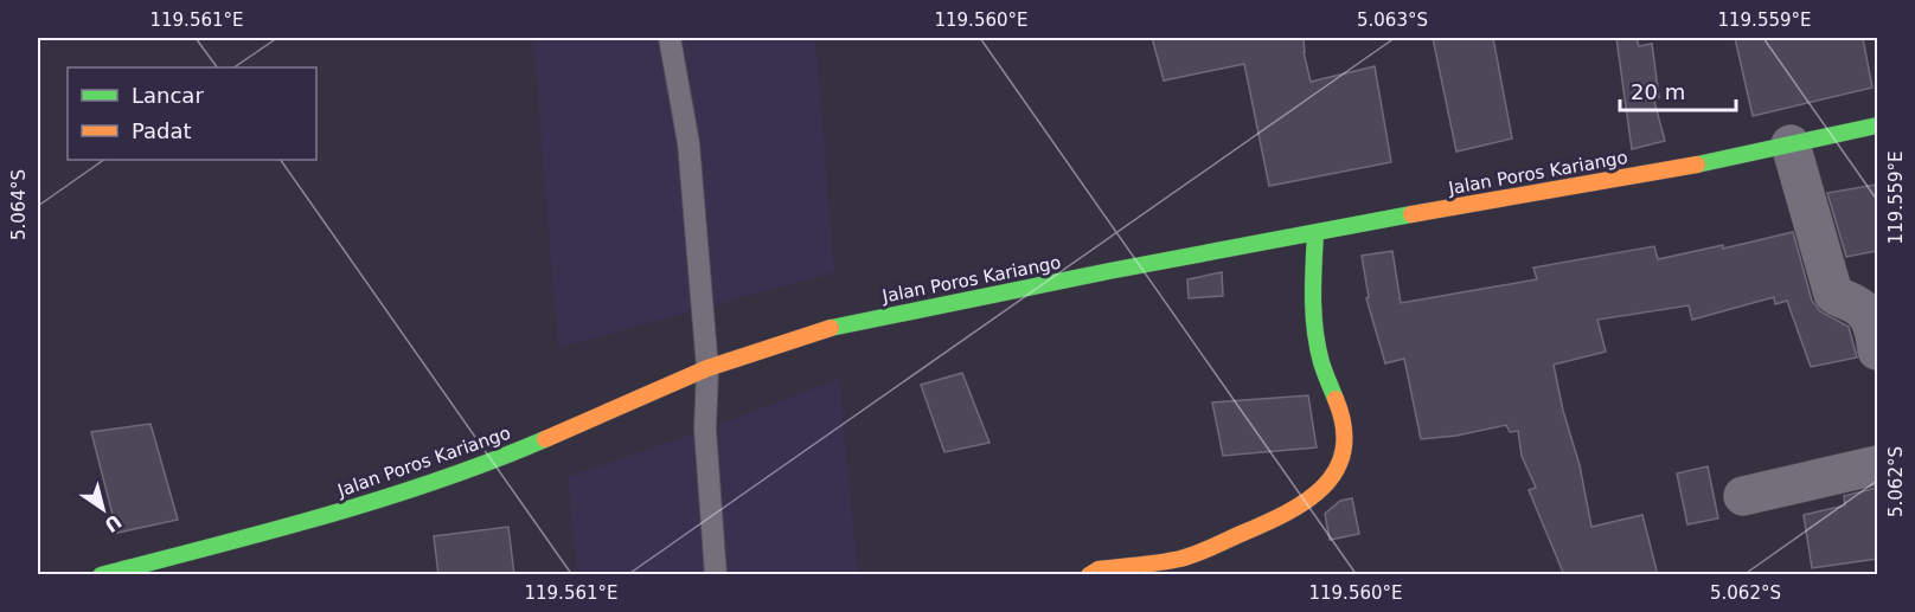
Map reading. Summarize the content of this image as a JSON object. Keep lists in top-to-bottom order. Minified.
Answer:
{"streets":{"main road":["Jalan Poros Kariango"]},"legend":["Lancar","Padat"],"scale_bar":"20 m","north":"bottom right","coordinates":["119.561°E","119.560°E","5.063°S","119.559°E","5.064°S","5.062°S"]}
